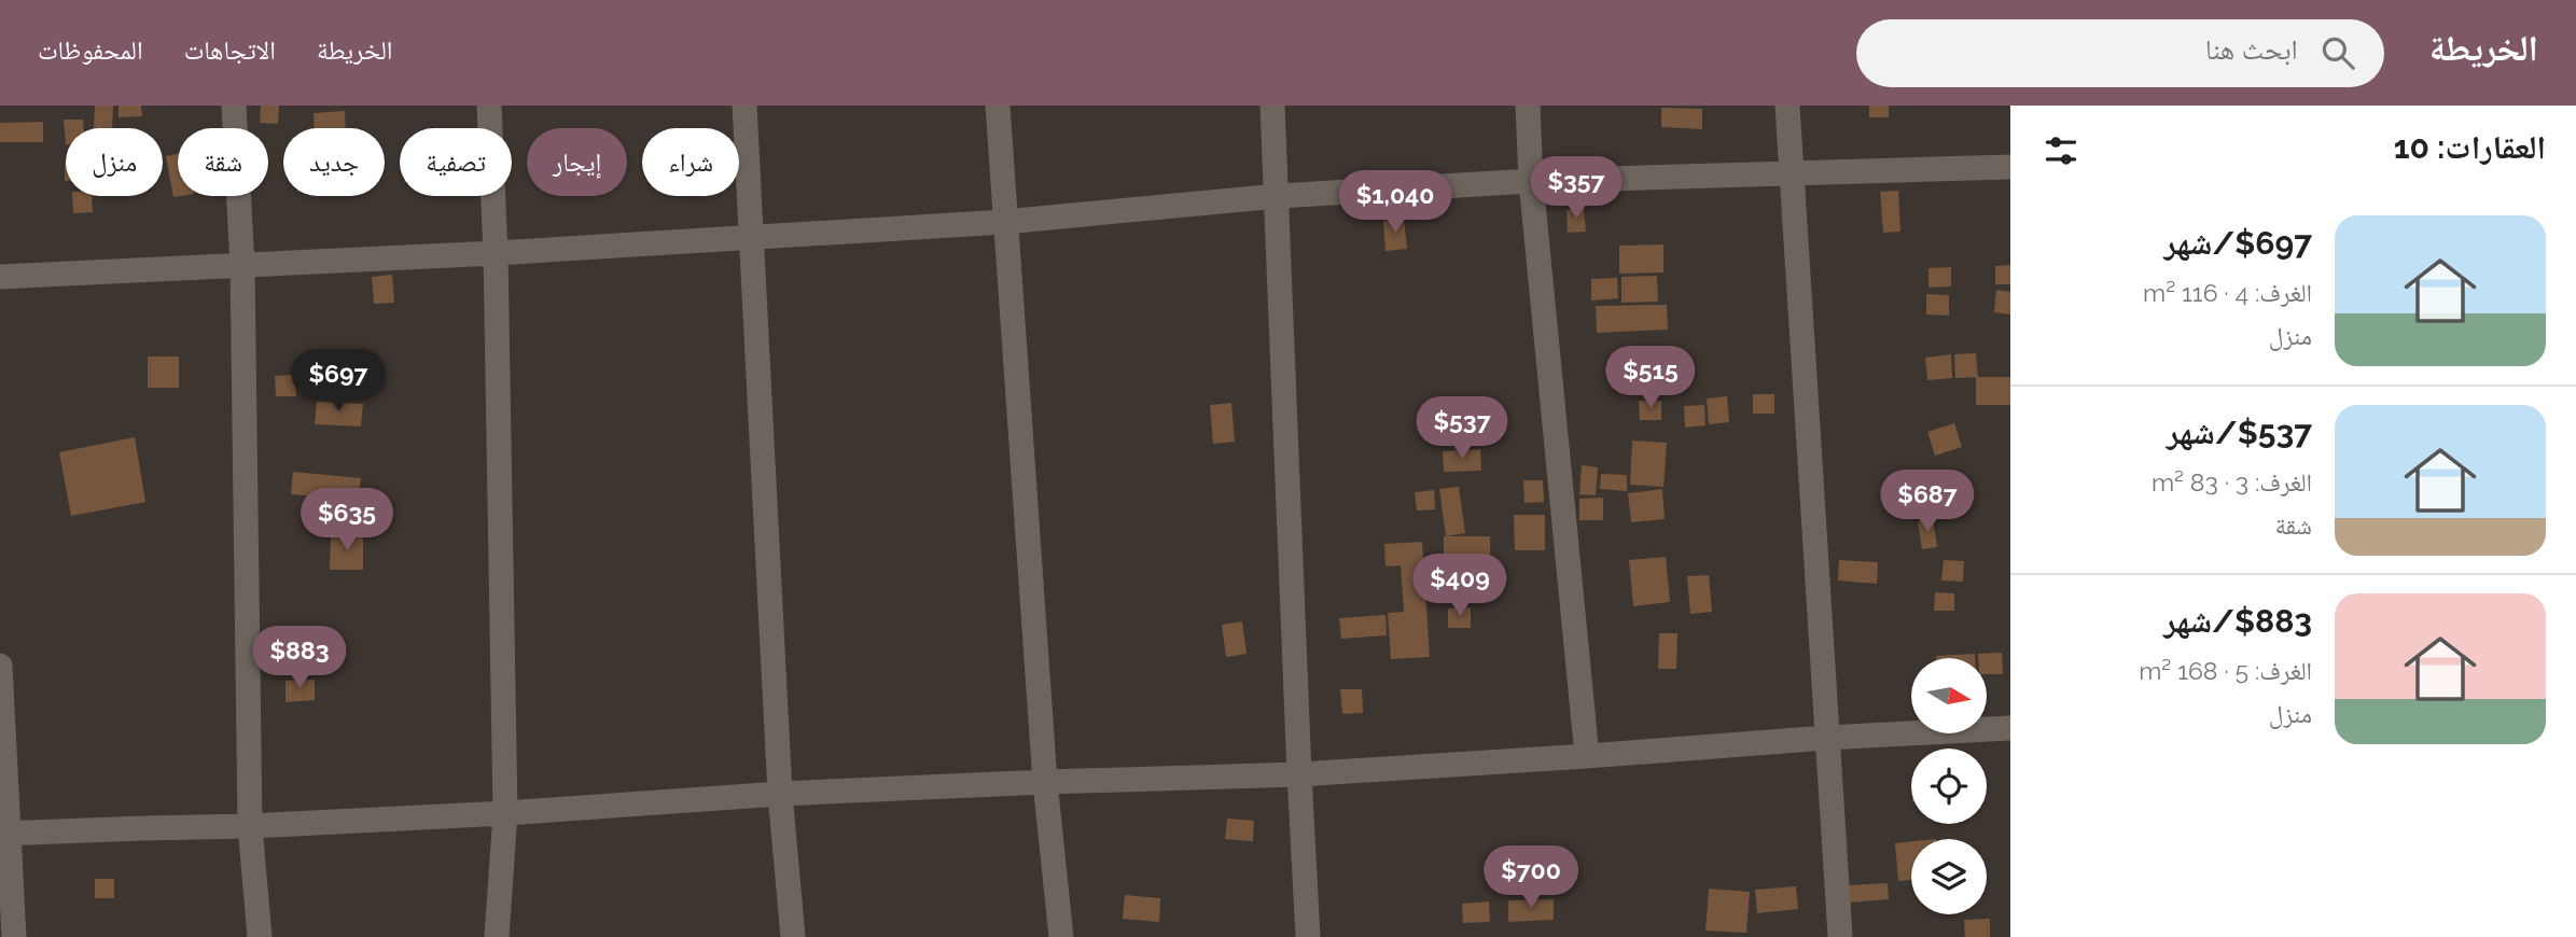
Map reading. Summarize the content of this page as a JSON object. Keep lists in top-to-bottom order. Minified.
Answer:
{"north":"right","page":{"header":"الخريطة","search":"ابحث هنا","nav":["الخريطة","الاتجاهات","المحفوظات"],"heading":"العقارات: 10","chip":["شراء","إيجار","تصفية","جديد","شقة","منزل"],"price":["$357","$1,040","$515","$697","$537","$687","$635","$409","$883","$700"],"list":[{"name":"$697/شهر","note":"الغرف: 4 · 116 m² · منزل"},{"name":"$537/شهر","note":"الغرف: 3 · 83 m² · شقة"},{"name":"$883/شهر","note":"الغرف: 5 · 168 m² · منزل"}]}}
